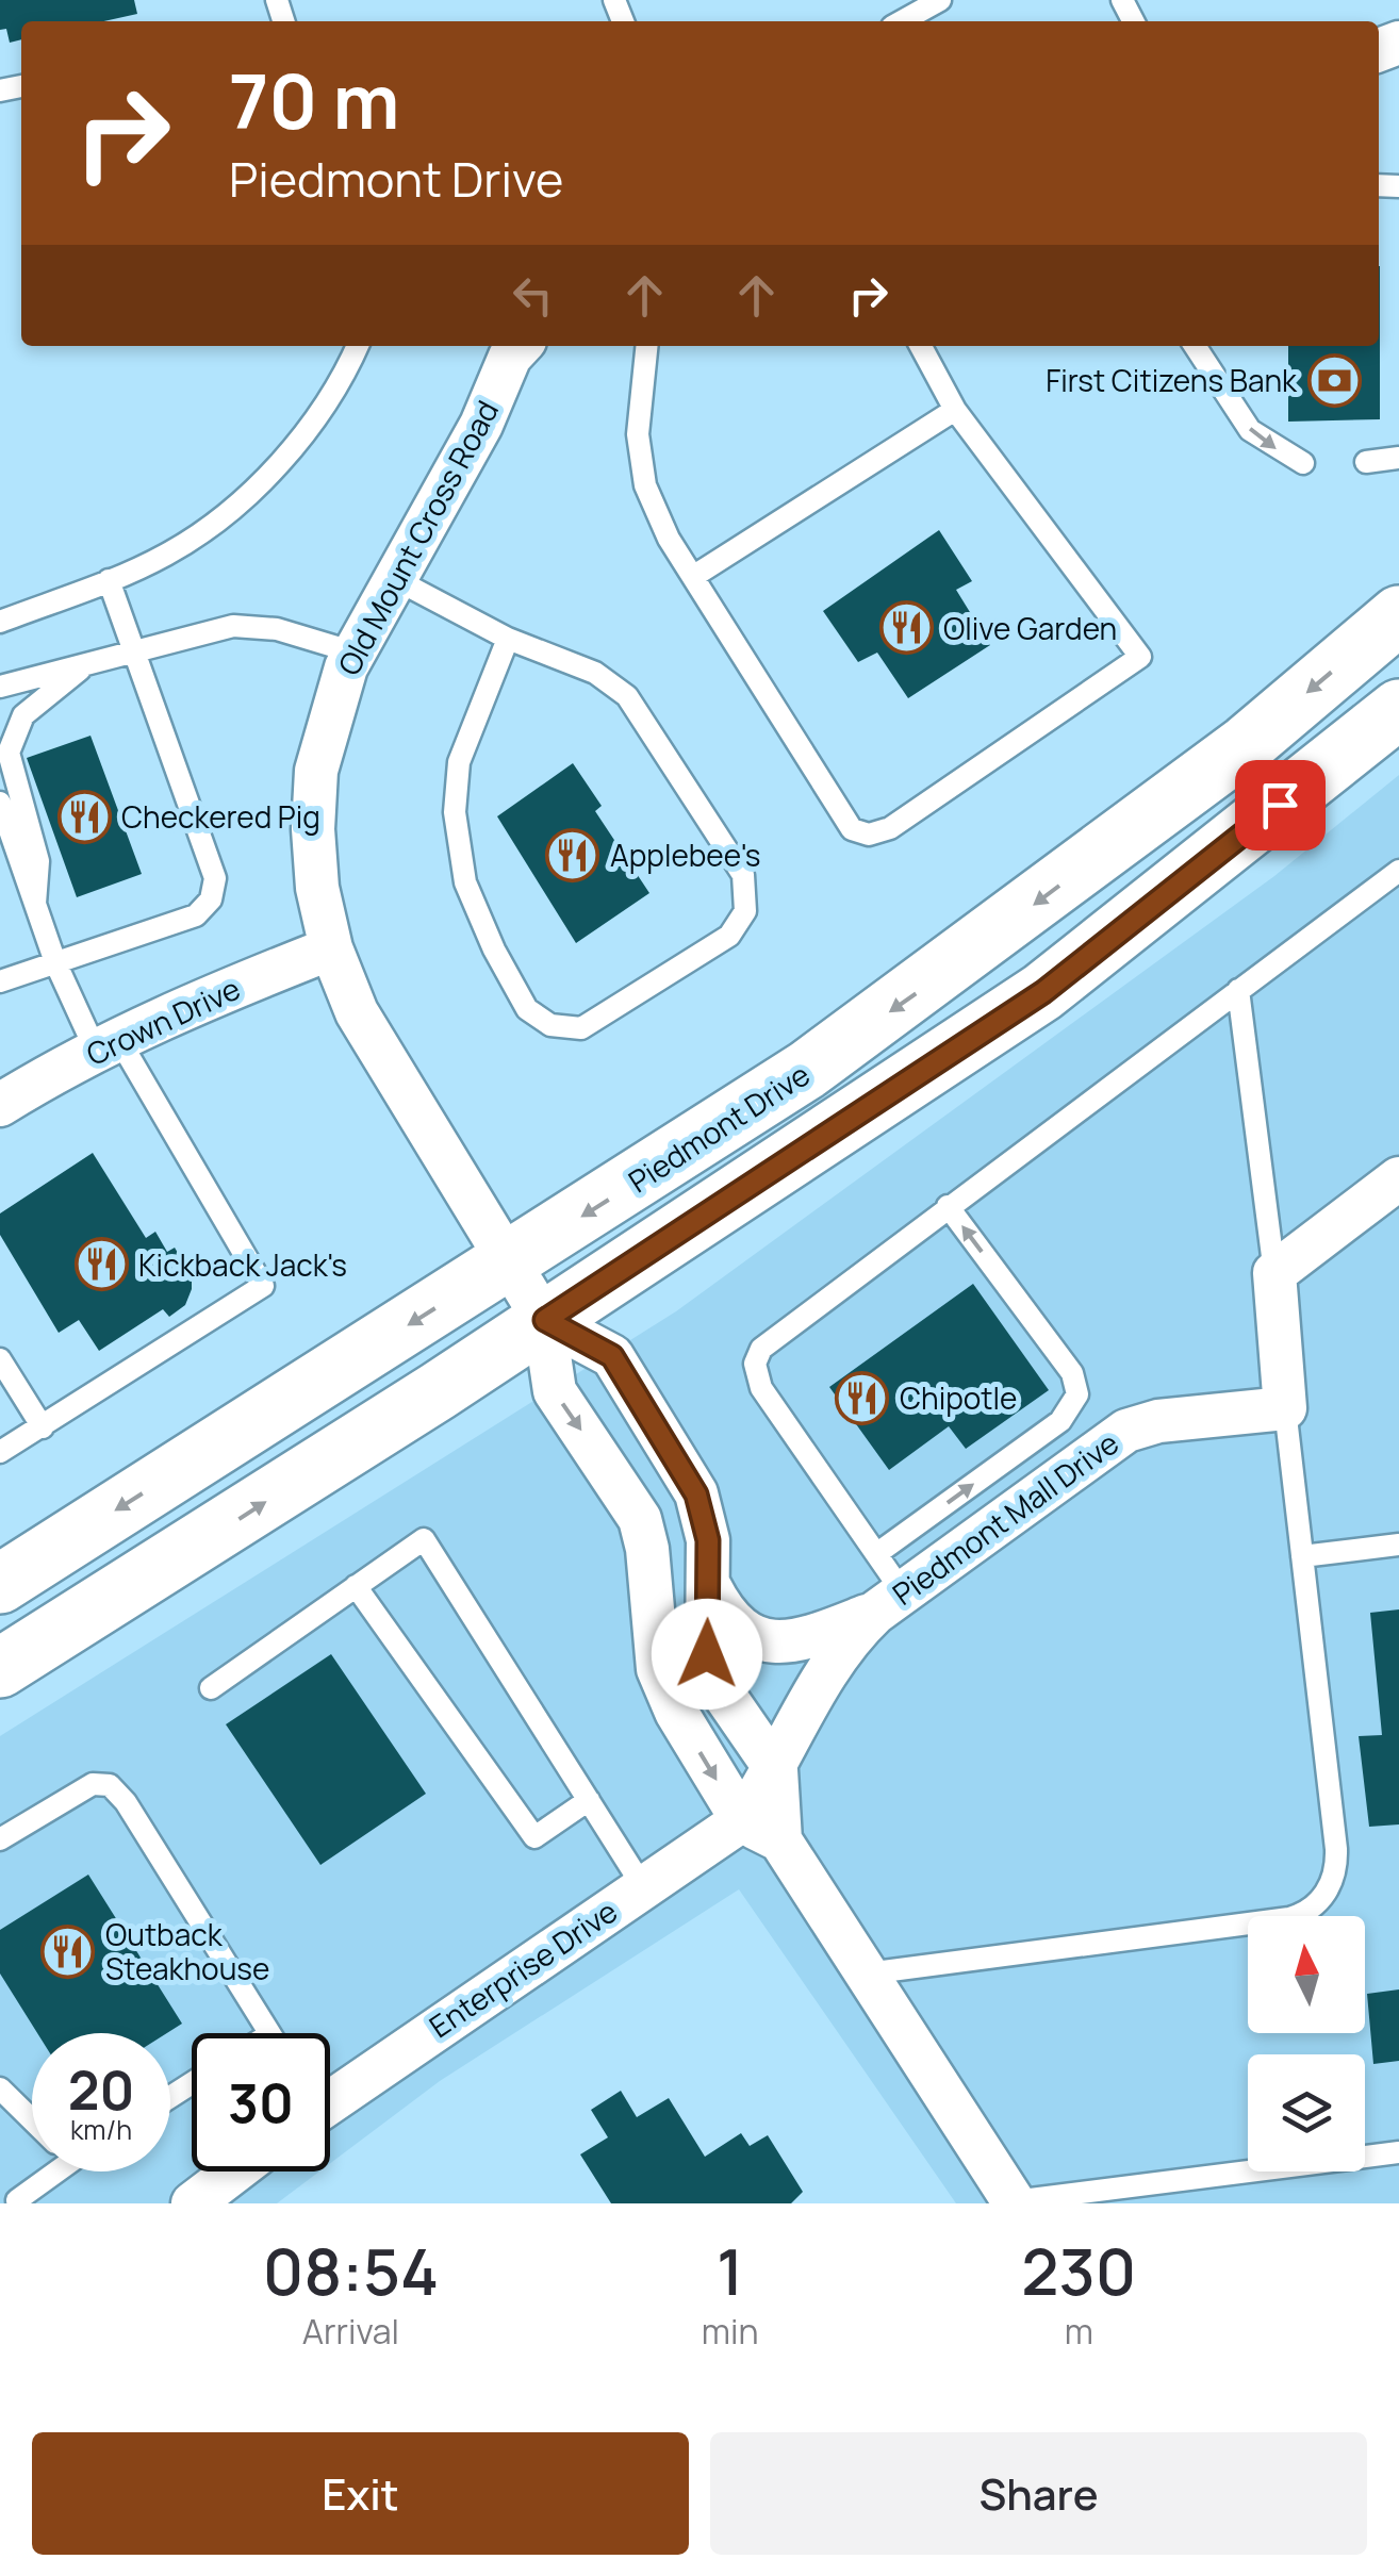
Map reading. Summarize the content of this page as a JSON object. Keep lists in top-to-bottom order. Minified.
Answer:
{"streets":{"main road":["Piedmont Drive"],"street":["Old Mount Cross Road","Crown Drive","Piedmont Mall Drive","Enterprise Drive"]},"crossings":[["Old Mount Cross Road","Crown Drive"],["Old Mount Cross Road","Piedmont Drive"],["Old Mount Cross Road","Piedmont Mall Drive"],["Old Mount Cross Road","Enterprise Drive"],["Piedmont Mall Drive","Enterprise Drive"]],"places":{"bank":["First Citizens Bank"],"restaurant":["Olive Garden","Checkered Pig","Applebee's","Kickback Jack's","Chipotle","Outback Steakhouse"]},"north":"top","page":{"turn":["70 m","Piedmont Drive"],"speed":"20 km/h","limit":"30","eta":["08:54","Arrival","1","min","230","m"],"buttons":["Exit","Share"]}}
